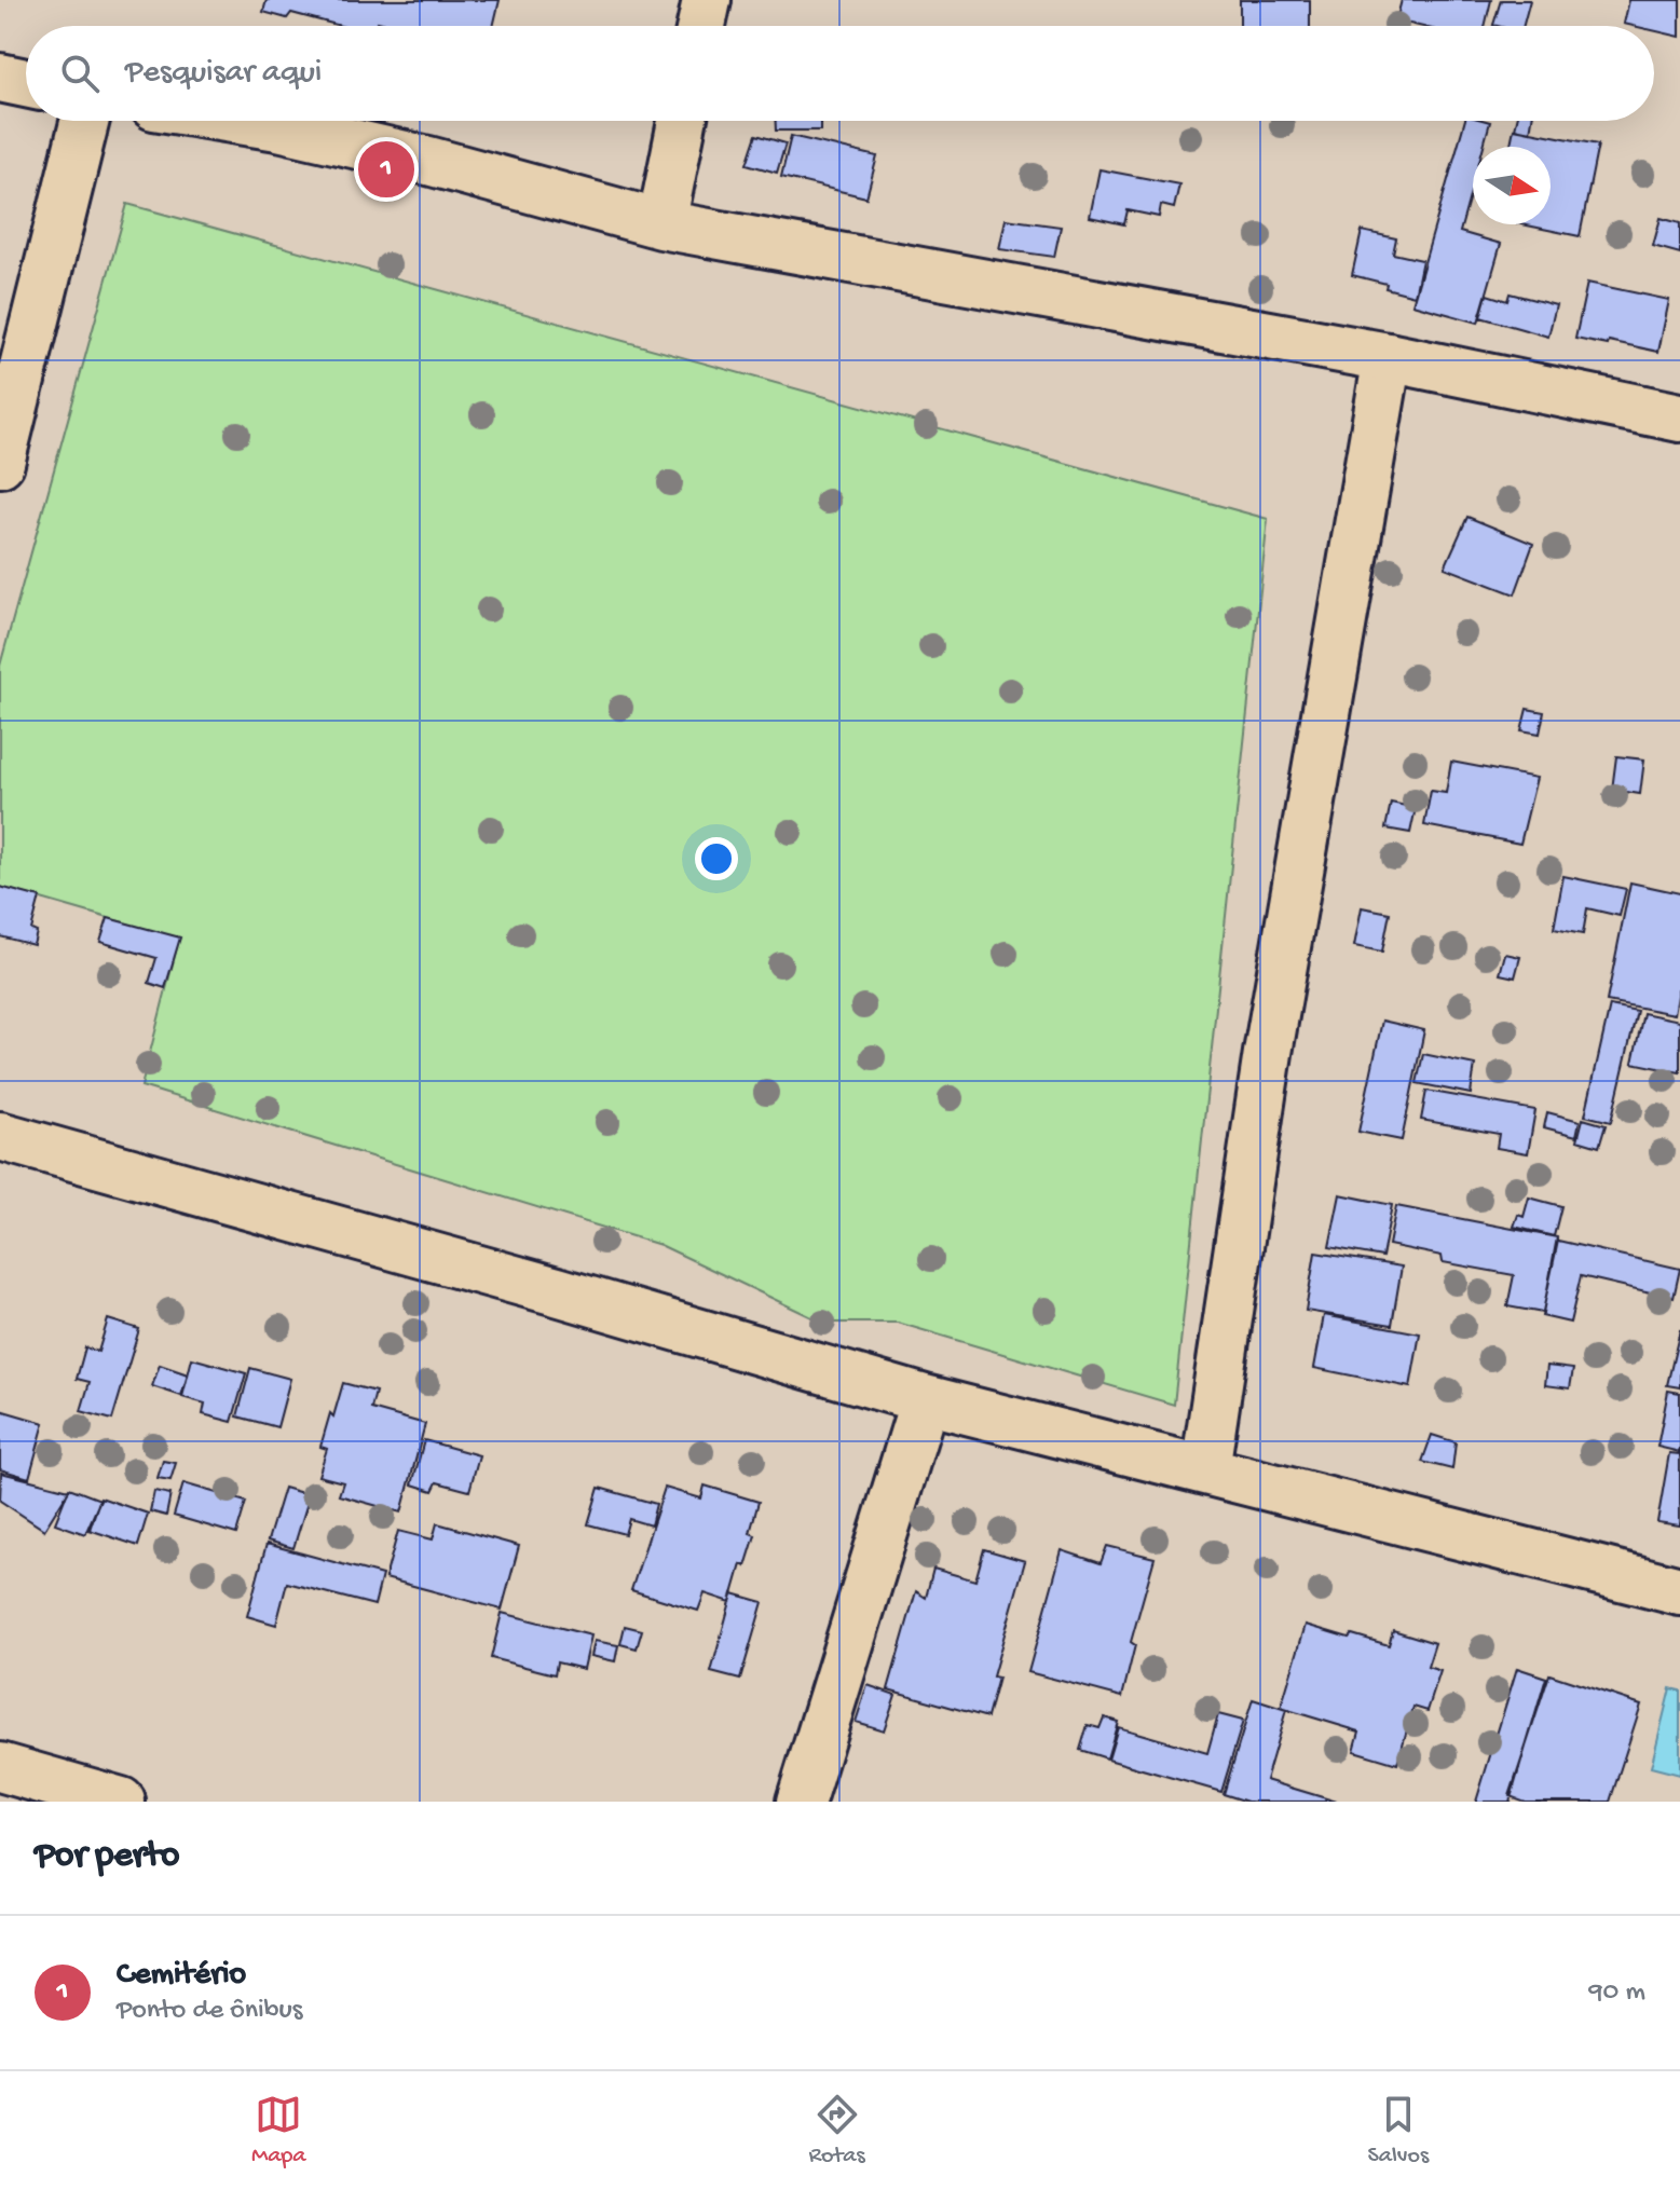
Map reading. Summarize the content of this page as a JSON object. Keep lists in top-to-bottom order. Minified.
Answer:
{"north":"right","page":{"search":"Pesquisar aqui","pins":"1","heading":"Por perto","list":[{"mark":"1","name":"Cemitério","note":"Ponto de ônibus","value":"90 m"}],"nav":["Mapa","Rotas","Salvos"]}}
